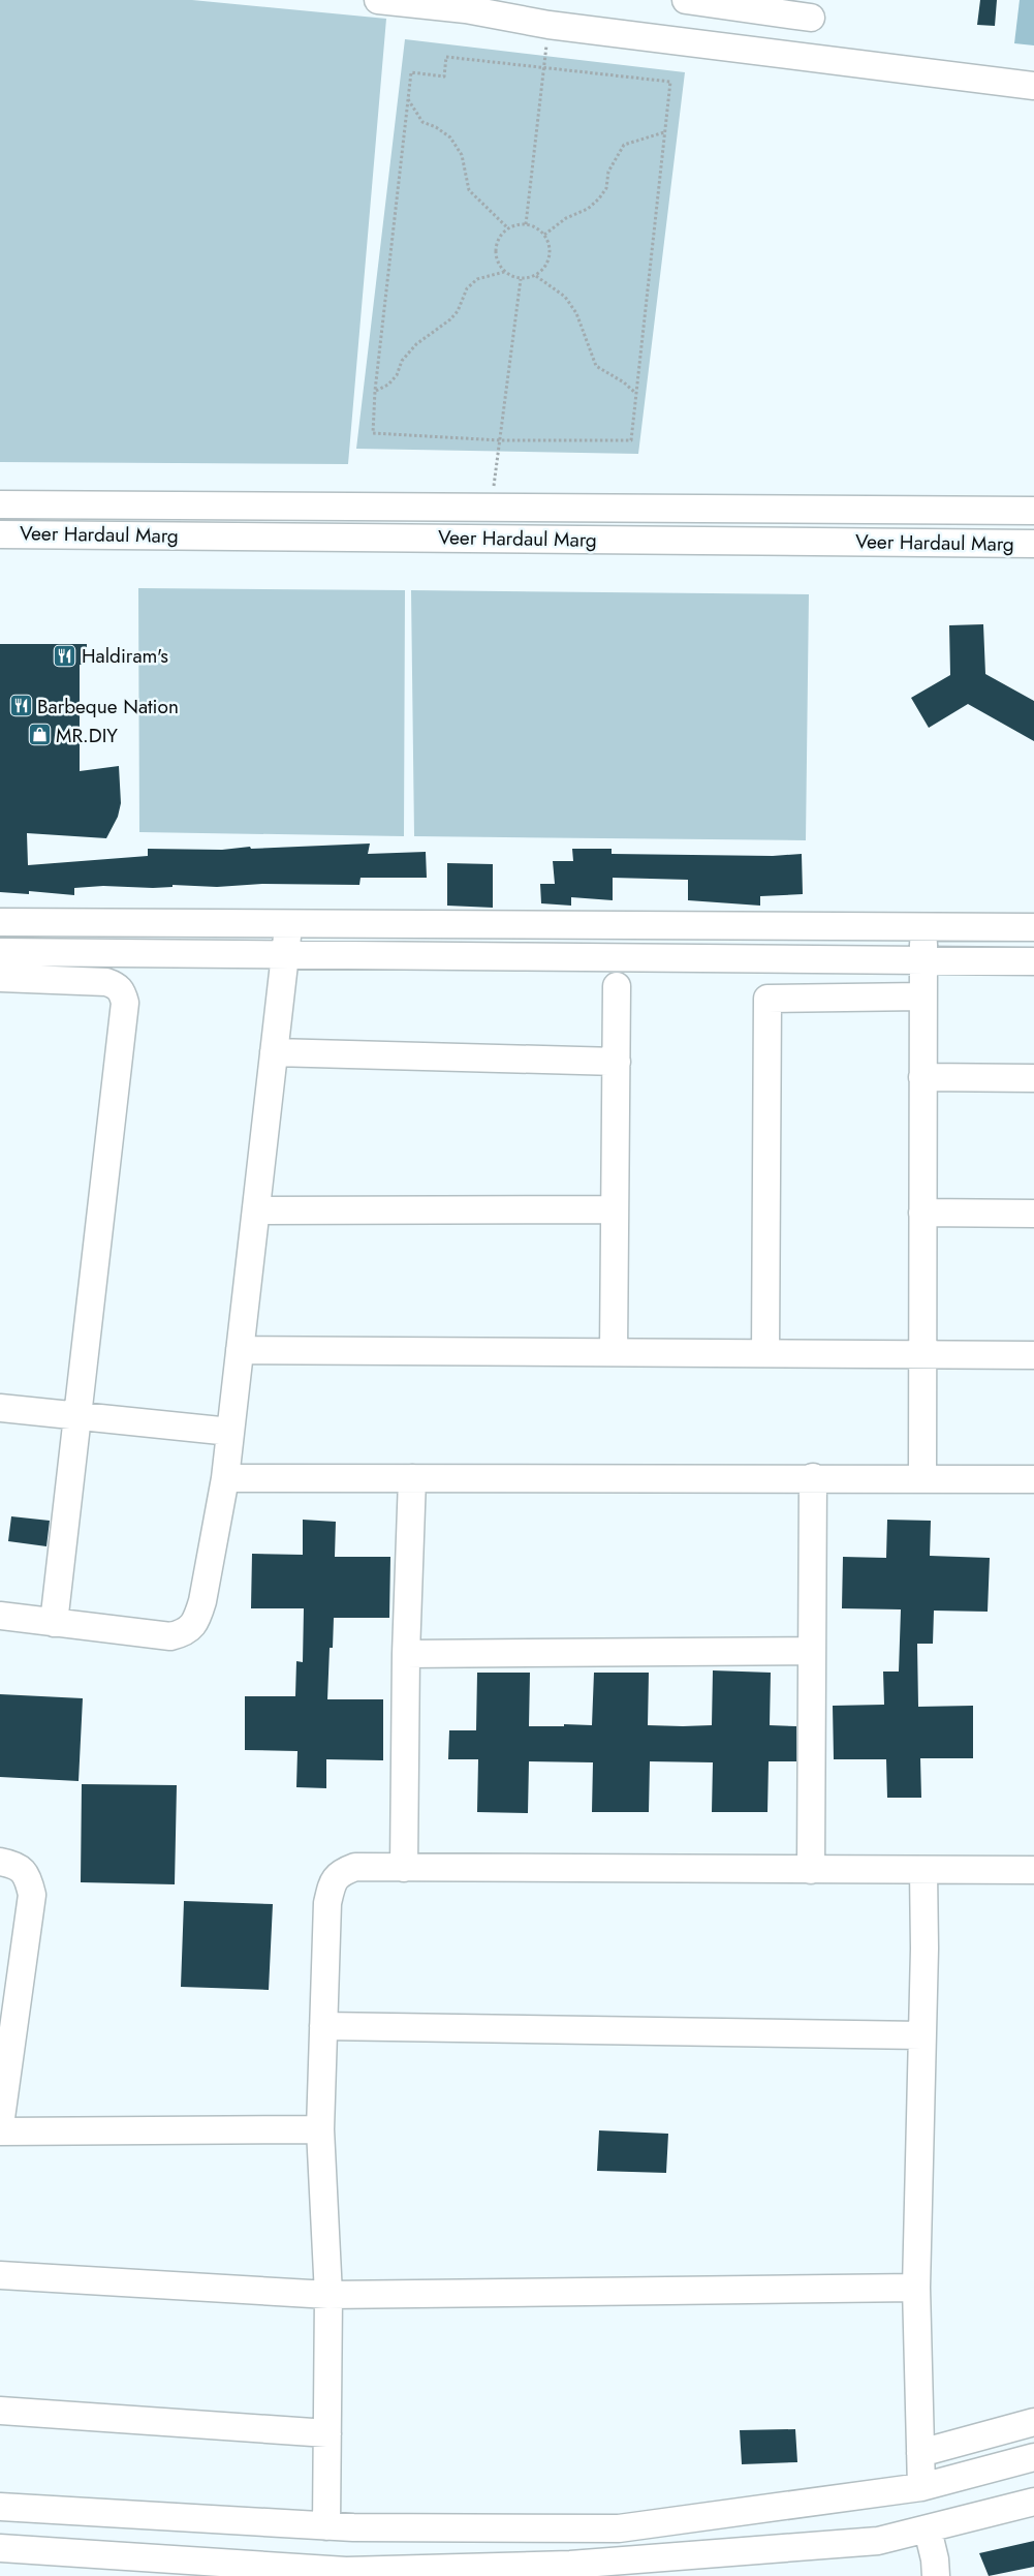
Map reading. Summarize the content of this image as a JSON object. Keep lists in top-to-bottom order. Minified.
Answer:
{"streets":{"street":["Veer Hardaul Marg"]},"places":{"restaurant":["Haldiram's","Barbeque Nation"],"shop":["MR.DIY"]}}
